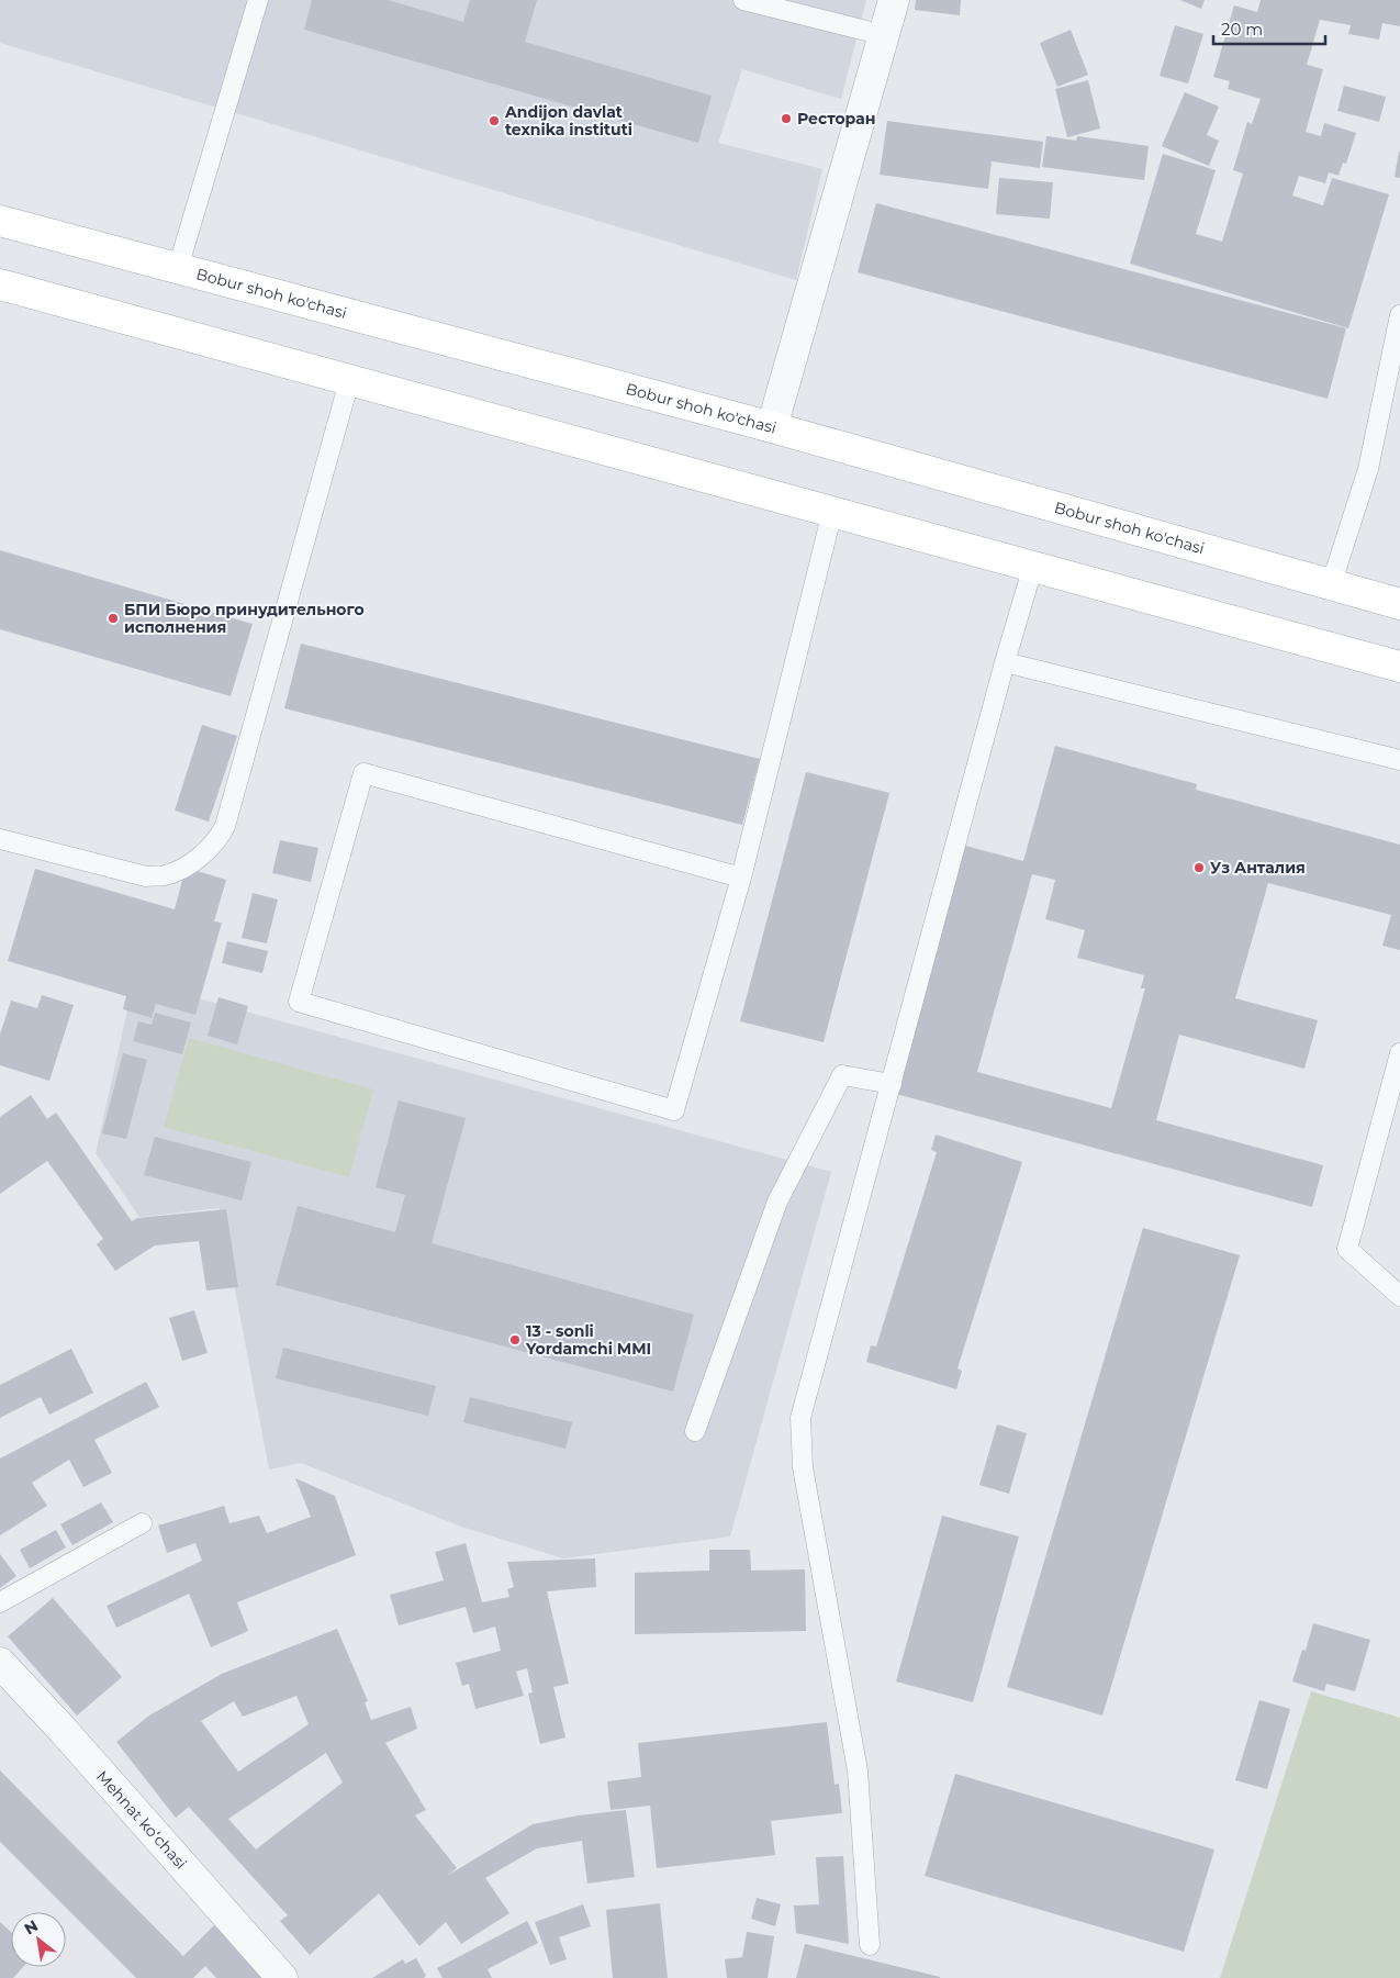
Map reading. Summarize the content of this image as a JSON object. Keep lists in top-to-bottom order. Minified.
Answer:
{"streets":{"main road":["Bobur shoh ko'chasi"],"street":["Mehnat koʻchasi"]},"places":["Ресторан","Andijon davlat texnika instituti","БПИ Бюро принудительного исполнения","Уз Анталия","13 - sonli Yordamchi MMI"],"scale_bar":"20 m","north":"top left"}
